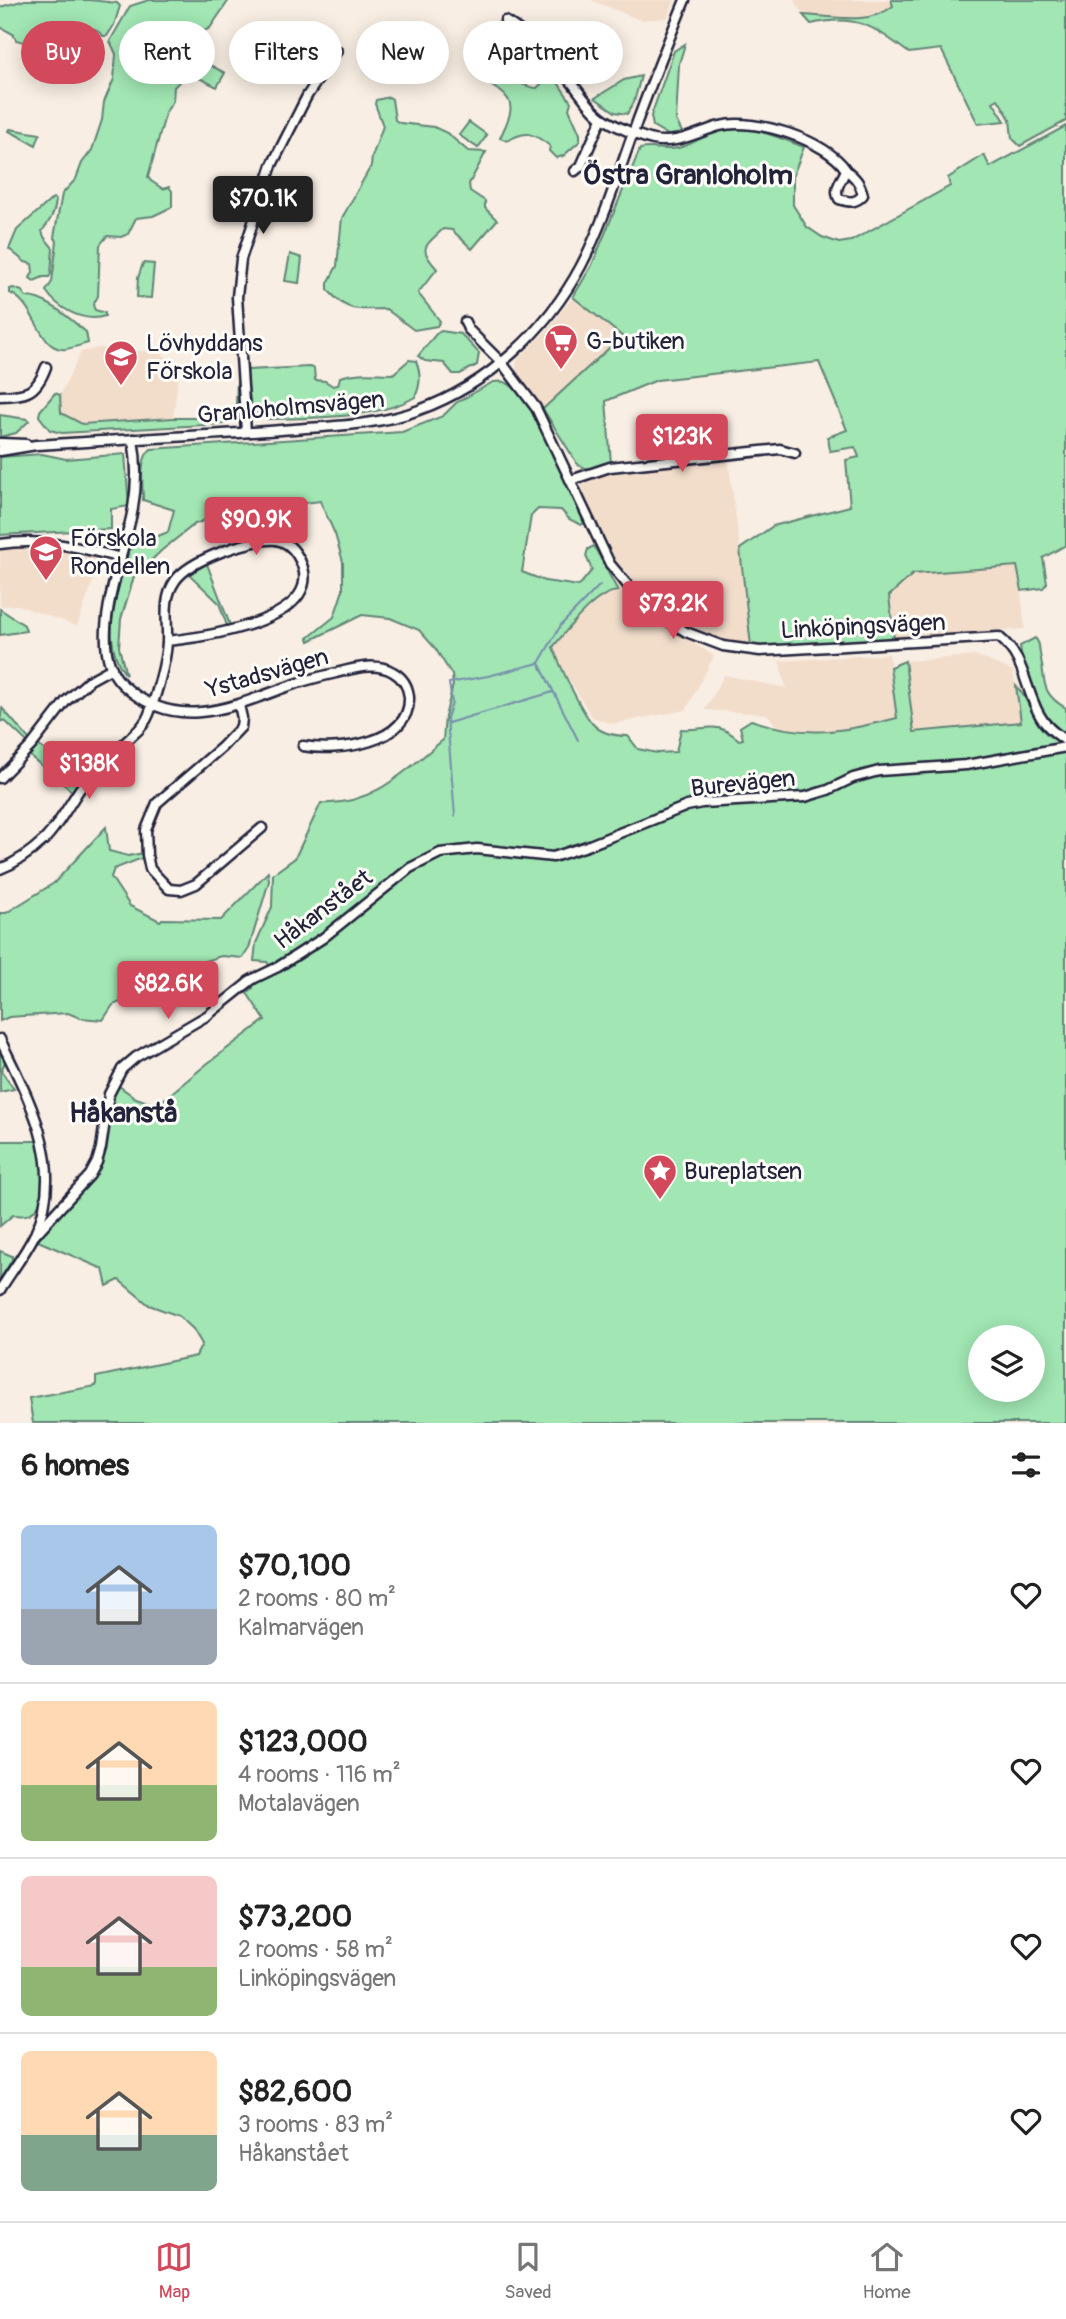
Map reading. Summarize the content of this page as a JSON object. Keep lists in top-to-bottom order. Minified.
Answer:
{"streets":{"street":["Granloholmsvägen","Linköpingsvägen","Ystadsvägen","Burevägen","Håkanstået"]},"crossings":[["Granloholmsvägen","Linköpingsvägen"],["Granloholmsvägen","Ystadsvägen"],["Burevägen","Håkanstået"]],"districts":["Östra Granloholm","Håkanstå"],"places":{"supermarket":["G-butiken"],"school or university":["Lövhyddans Förskola","Förskola Rondellen"],"place":["Bureplatsen"]},"page":{"chip":["Buy","Rent","Filters","New","Apartment"],"price":["$70.1K","$123K","$90.9K","$73.2K","$138K","$82.6K"],"heading":"6 homes","list":[{"name":"$70,100","note":"2 rooms · 80 m² · Kalmarvägen"},{"name":"$123,000","note":"4 rooms · 116 m² · Motalavägen"},{"name":"$73,200","note":"2 rooms · 58 m² · Linköpingsvägen"},{"name":"$82,600","note":"3 rooms · 83 m² · Håkanstået"}],"tabs":["Map","Saved","Home"]}}
